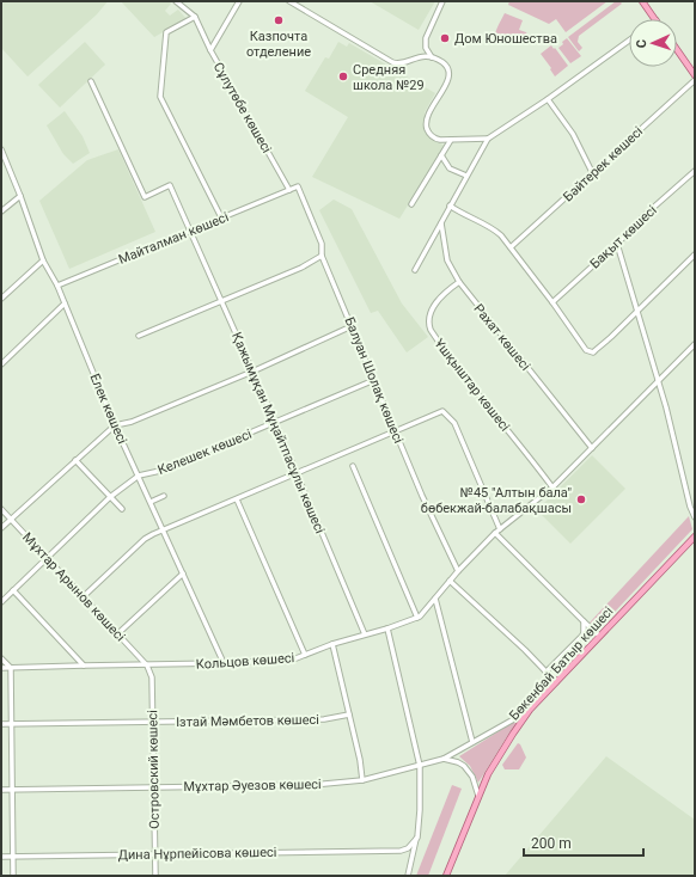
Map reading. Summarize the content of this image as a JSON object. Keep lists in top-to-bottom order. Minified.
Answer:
{"streets":{"main road":["Бөкенбай Батыр көшесі"],"street":["Сұлутөбе көшесі","Бәйтерек көшесі","Бақыт көшесі","Майталман көшесі","Рахат көшесі","Балуан Шолақ көшесі","Ұшқыштар көшесі","Елек көшесі","Қажымұқан Мұңайтпасұлы көшесі","Келешек көшесі","Мұхтар Арынов көшесі","Кольцов көшесі","Ізтай Мәмбетов көшесі","Островский көшесі","Мұхтар Әуезов көшесі","Дина Нұрпейісова көшесі"]},"crossings":[["Сұлутөбе көшесі","Майталман көшесі"],["Майталман көшесі","Балуан Шолақ көшесі"],["Майталман көшесі","Елек көшесі"],["Майталман көшесі","Қажымұқан Мұңайтпасұлы көшесі"],["Рахат көшесі","Ұшқыштар көшесі"],["Рахат көшесі","Кольцов көшесі"],["Балуан Шолақ көшесі","Келешек көшесі"],["Балуан Шолақ көшесі","Кольцов көшесі"],["Ұшқыштар көшесі","Кольцов көшесі"],["Елек көшесі","Келешек көшесі"],["Елек көшесі","Кольцов көшесі"],["Қажымұқан Мұңайтпасұлы көшесі","Келешек көшесі"],["Қажымұқан Мұңайтпасұлы көшесі","Кольцов көшесі"],["Мұхтар Арынов көшесі","Кольцов көшесі"],["Мұхтар Арынов көшесі","Островский көшесі"],["Кольцов көшесі","Островский көшесі"],["Бөкенбай Батыр көшесі","Мұхтар Әуезов көшесі"],["Ізтай Мәмбетов көшесі","Островский көшесі"],["Островский көшесі","Мұхтар Әуезов көшесі"],["Островский көшесі","Дина Нұрпейісова көшесі"]],"places":["Казпочта отделение","Дом Юношества","Средняя школа №29","№45 \"Алтын бала\" бөбекжай-балабақшасы"],"scale_bar":"200 m","north":"left"}
